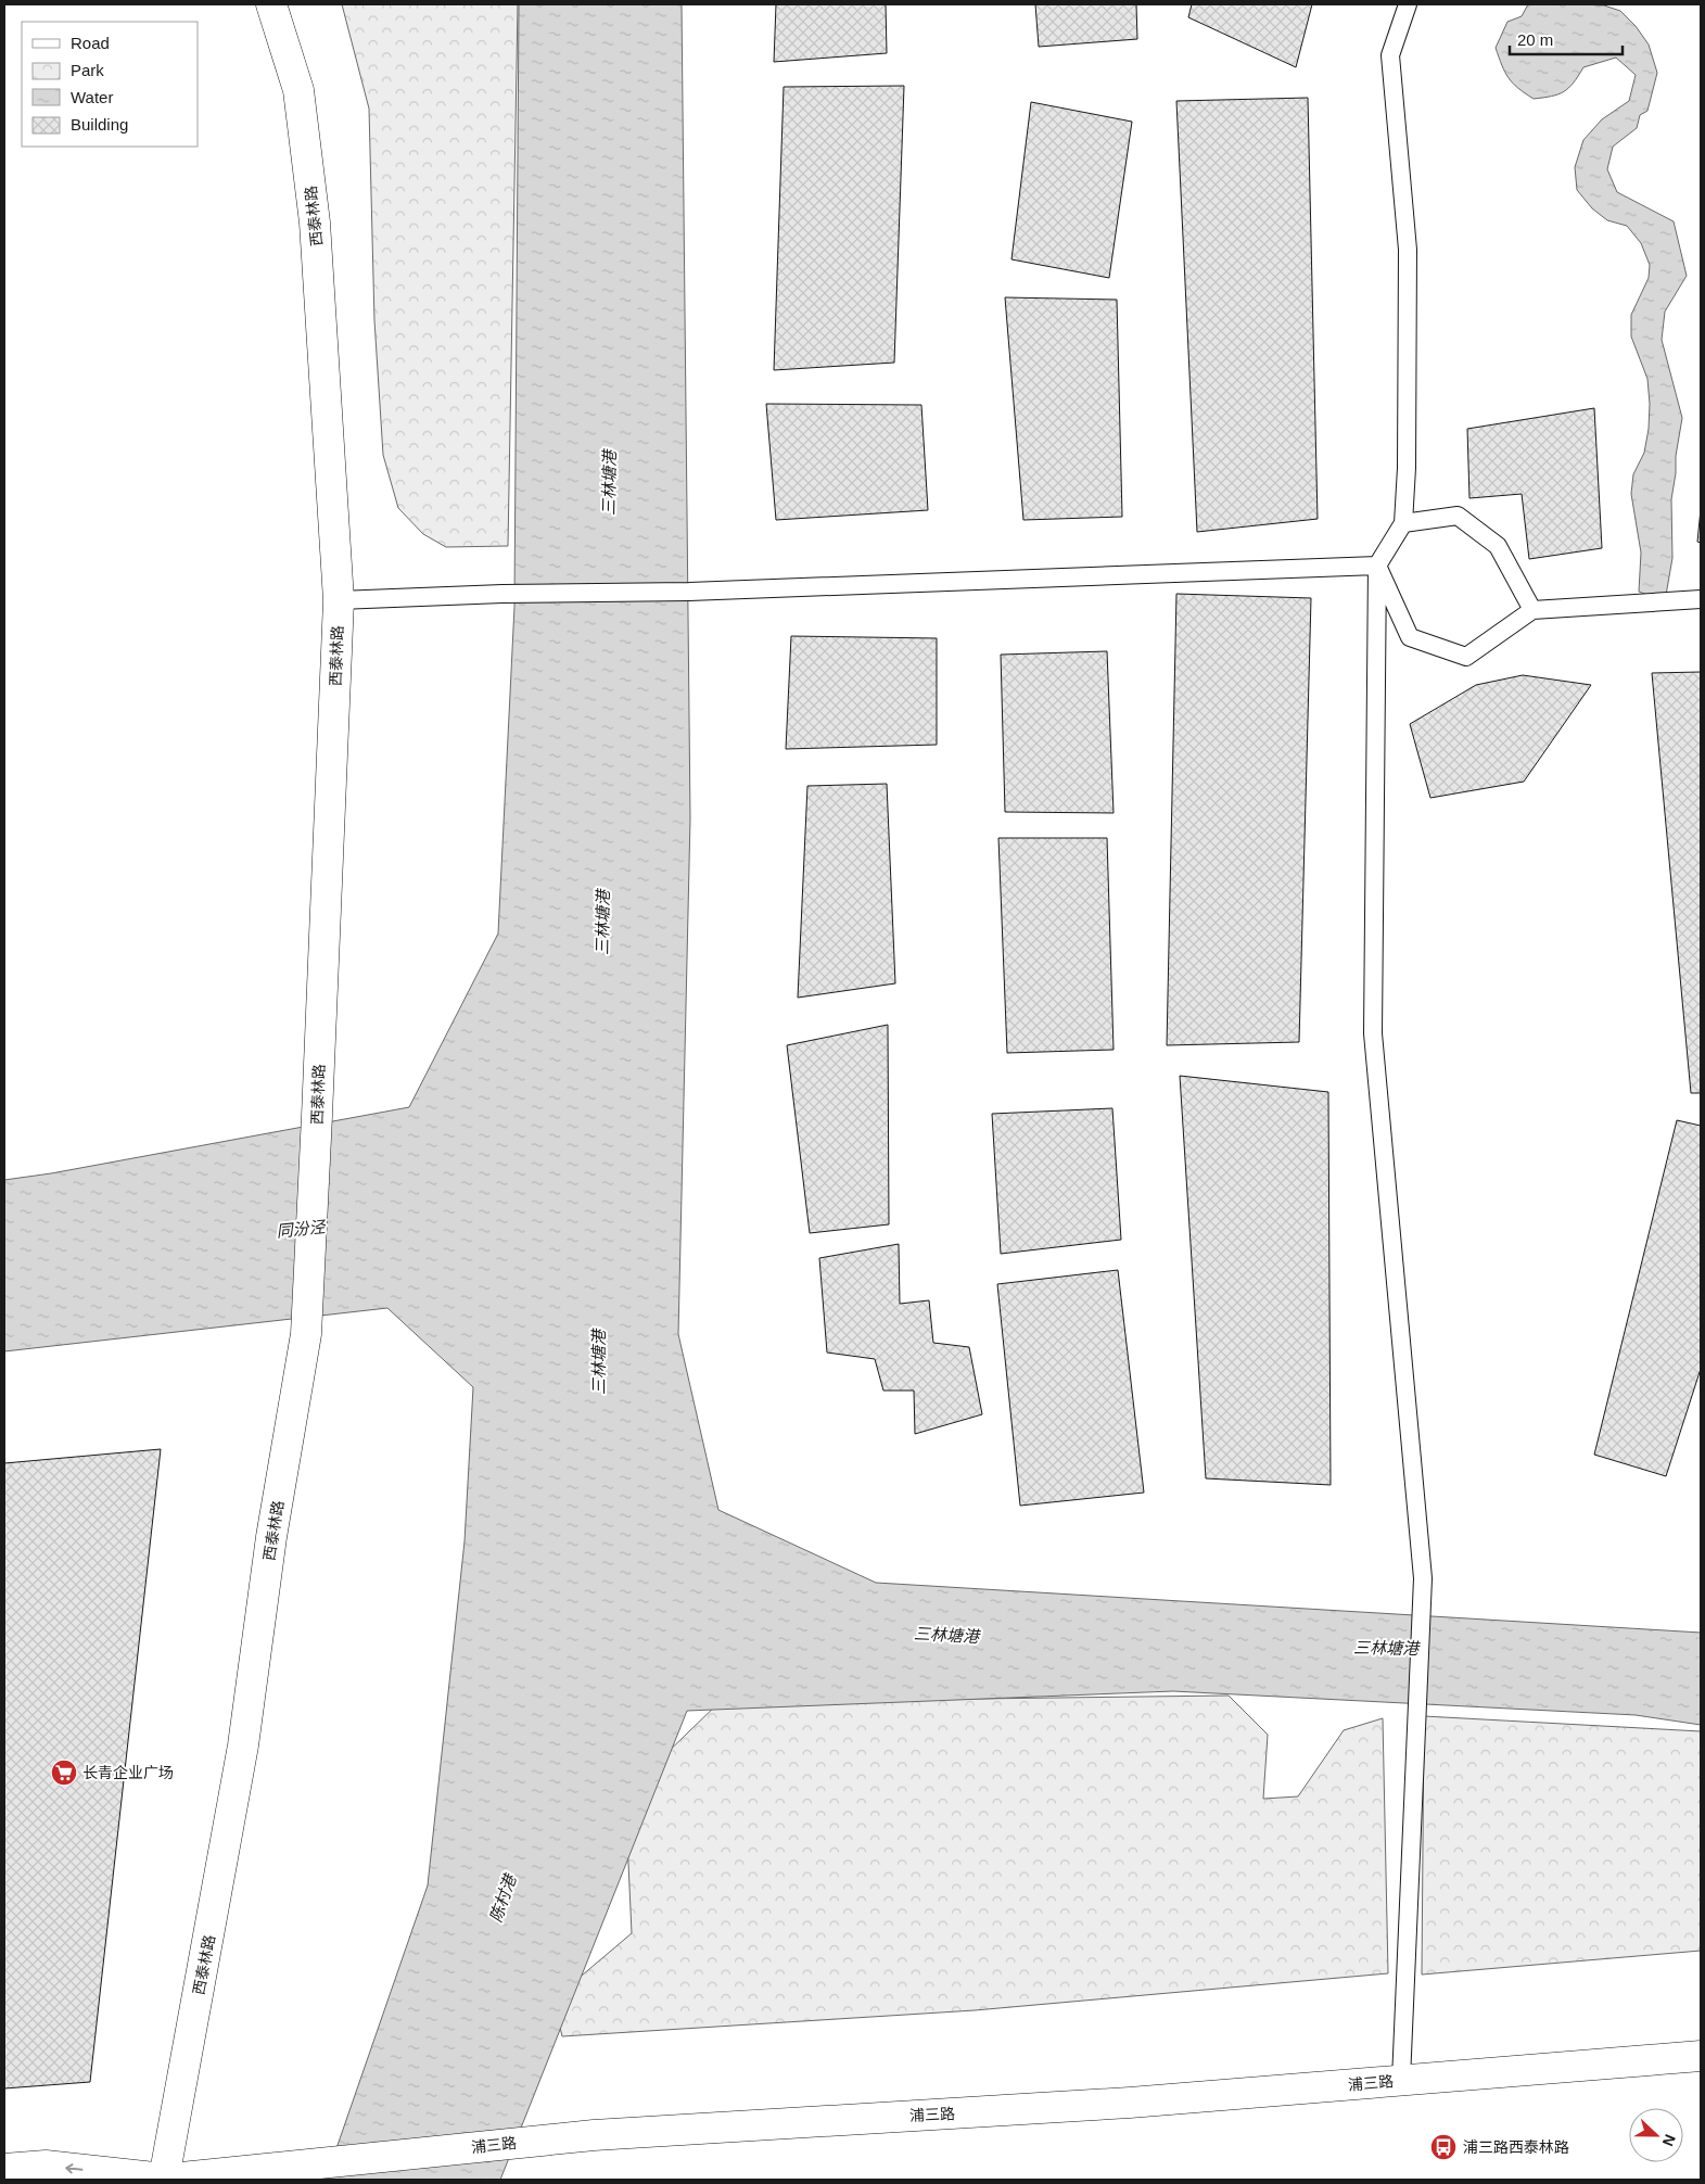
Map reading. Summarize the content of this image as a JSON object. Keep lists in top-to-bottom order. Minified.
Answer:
{"streets":{"street":["西泰林路","浦三路"]},"crossings":[["西泰林路","浦三路"]],"water":["三林塘港","同汾泾","陈村港"],"places":{"supermarket":["长青企业广场"],"bus stop":["浦三路西泰林路"]},"legend":["Road","Park","Water","Building"],"scale_bar":"20 m","north":"right"}
